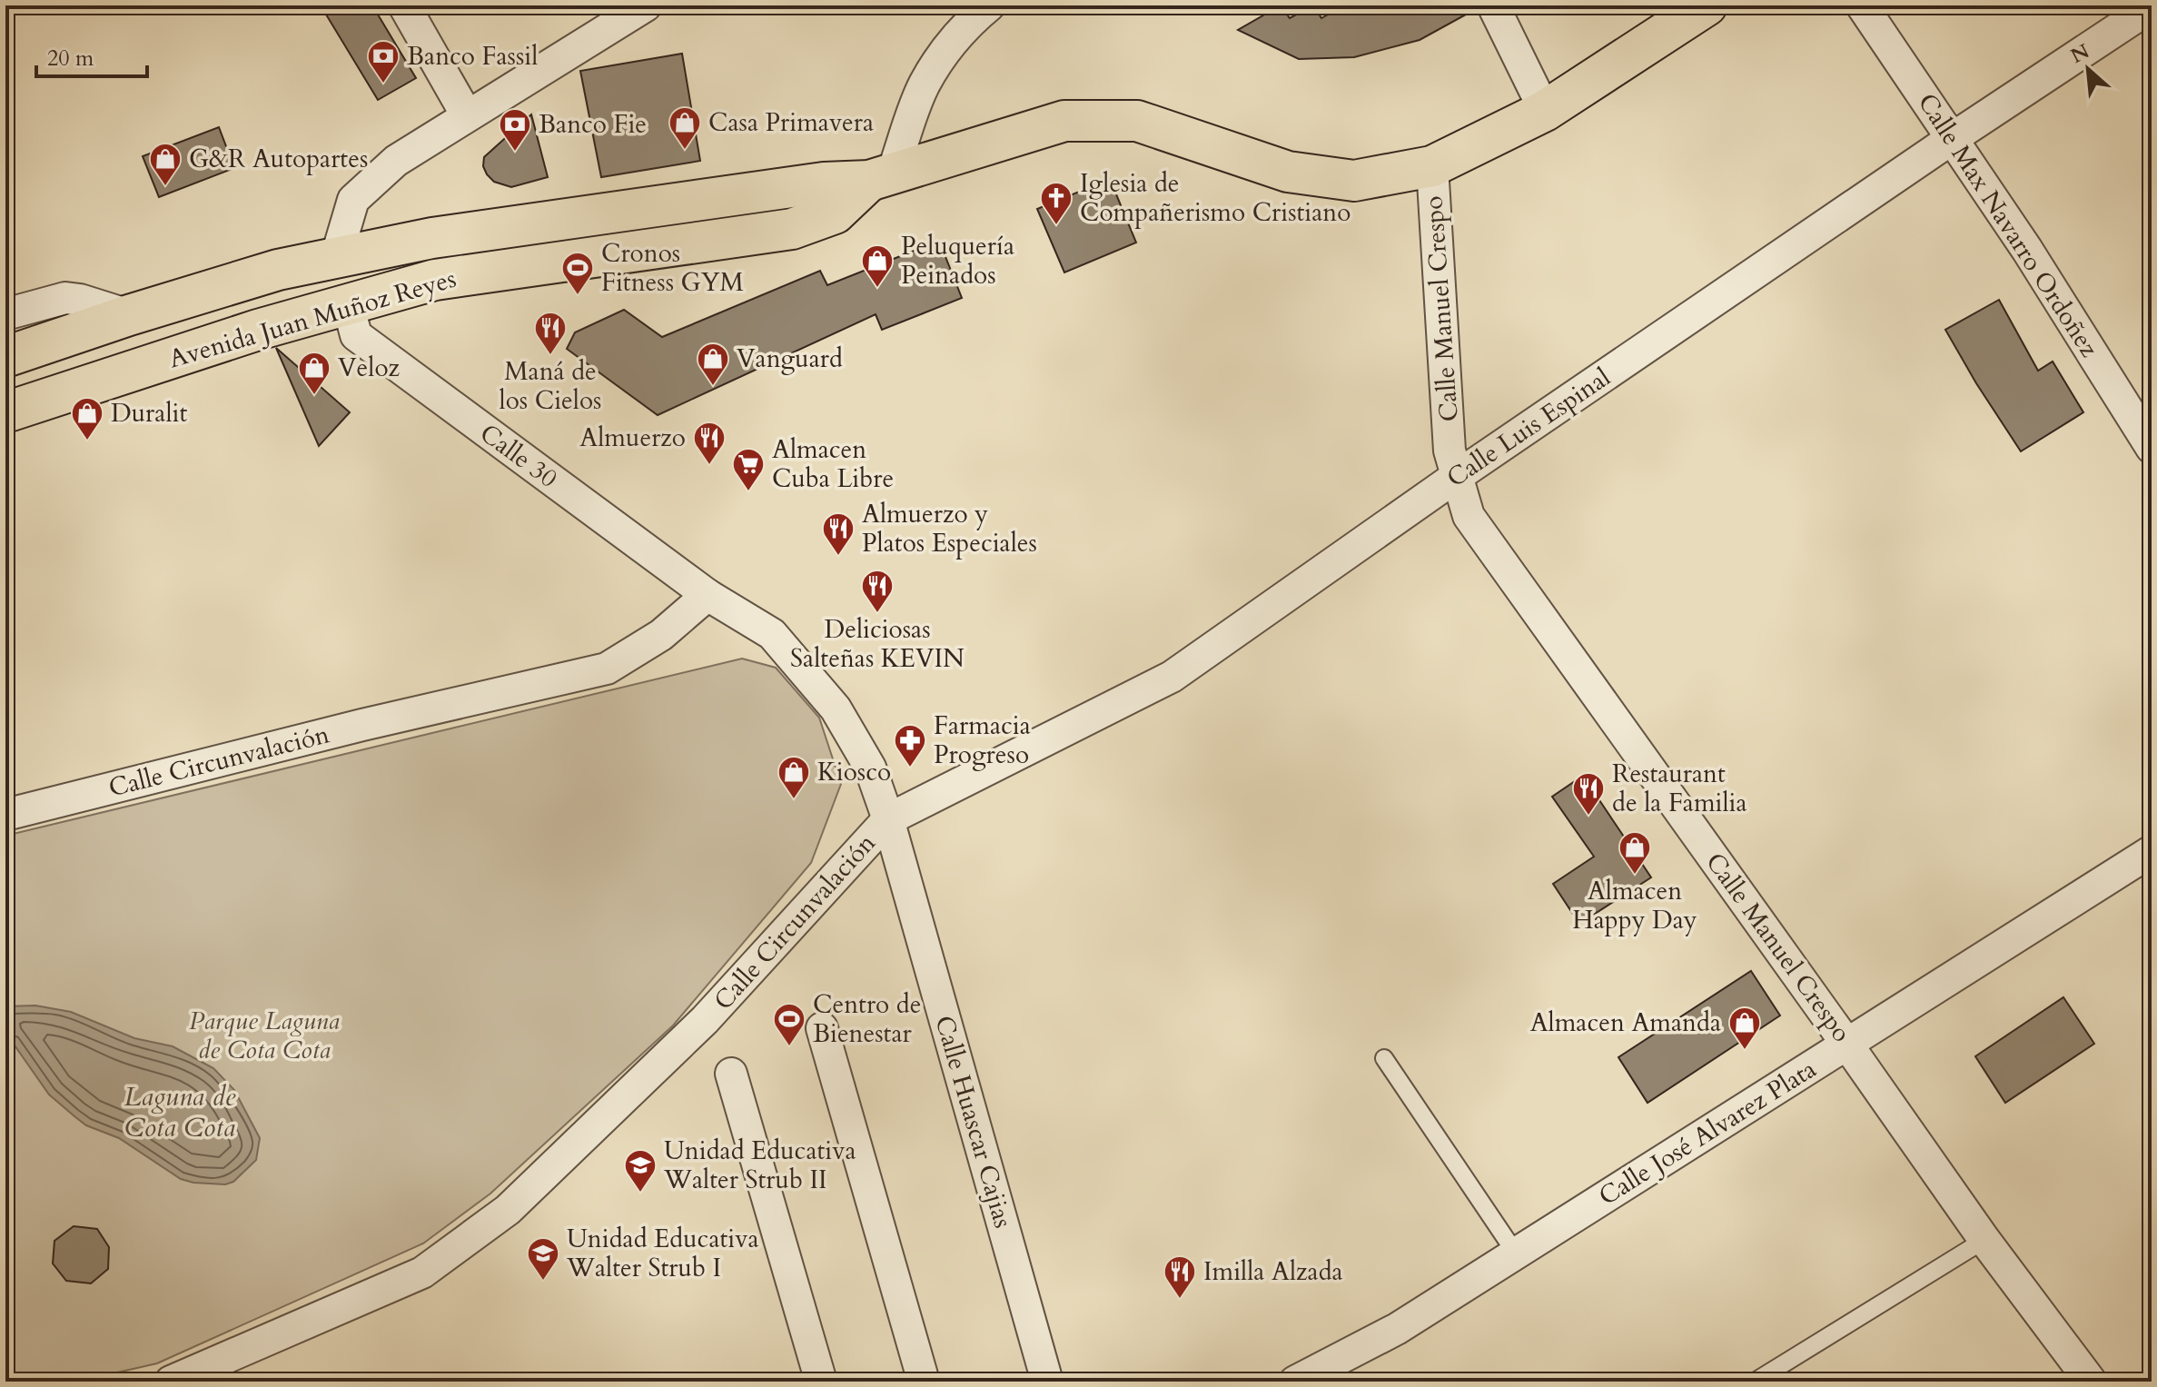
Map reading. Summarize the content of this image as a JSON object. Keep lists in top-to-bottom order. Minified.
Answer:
{"streets":{"main road":["Avenida Juan Muñoz Reyes"],"street":["Calle Max Navarro Ordoñez","Calle Manuel Crespo","Calle Luis Espinal","Calle 30","Calle Circunvalación","Calle Huascar Cajias","Calle José Alvarez Plata"]},"crossings":[["Calle Max Navarro Ordoñez","Calle Luis Espinal"],["Calle Manuel Crespo","Avenida Juan Muñoz Reyes"],["Calle Manuel Crespo","Calle Luis Espinal"],["Calle Manuel Crespo","Calle José Alvarez Plata"],["Avenida Juan Muñoz Reyes","Calle 30"],["Calle Luis Espinal","Calle Circunvalación"],["Calle Luis Espinal","Calle Huascar Cajias"],["Calle 30","Calle Circunvalación"],["Calle Circunvalación","Calle Huascar Cajias"]],"water":["Laguna de Cota Cota"],"parks":["Parque Laguna de Cota Cota"],"places":{"bank":["Banco Fassil","Banco Fie"],"shop":["Casa Primavera","G&R Autopartes","Peluquería Peinados","Vanguard","Veloz","Duralit","Kiosco","Almacen Happy Day","Almacen Amanda"],"church":["Iglesia de Compañerismo Cristiano"],"sports":["Cronos Fitness GYM","Centro de Bienestar"],"restaurant":["Maná de los Cielos","Almuerzo","Almuerzo y Platos Especiales","Deliciosas Salteñas KEVIN","Restaurant de la Familia","Imilla Alzada"],"supermarket":["Almacen Cuba Libre"],"pharmacy":["Farmacia Progreso"],"school or university":["Unidad Educativa Walter Strub II","Unidad Educativa Walter Strub I"]},"scale_bar":"20 m","north":"top left"}
